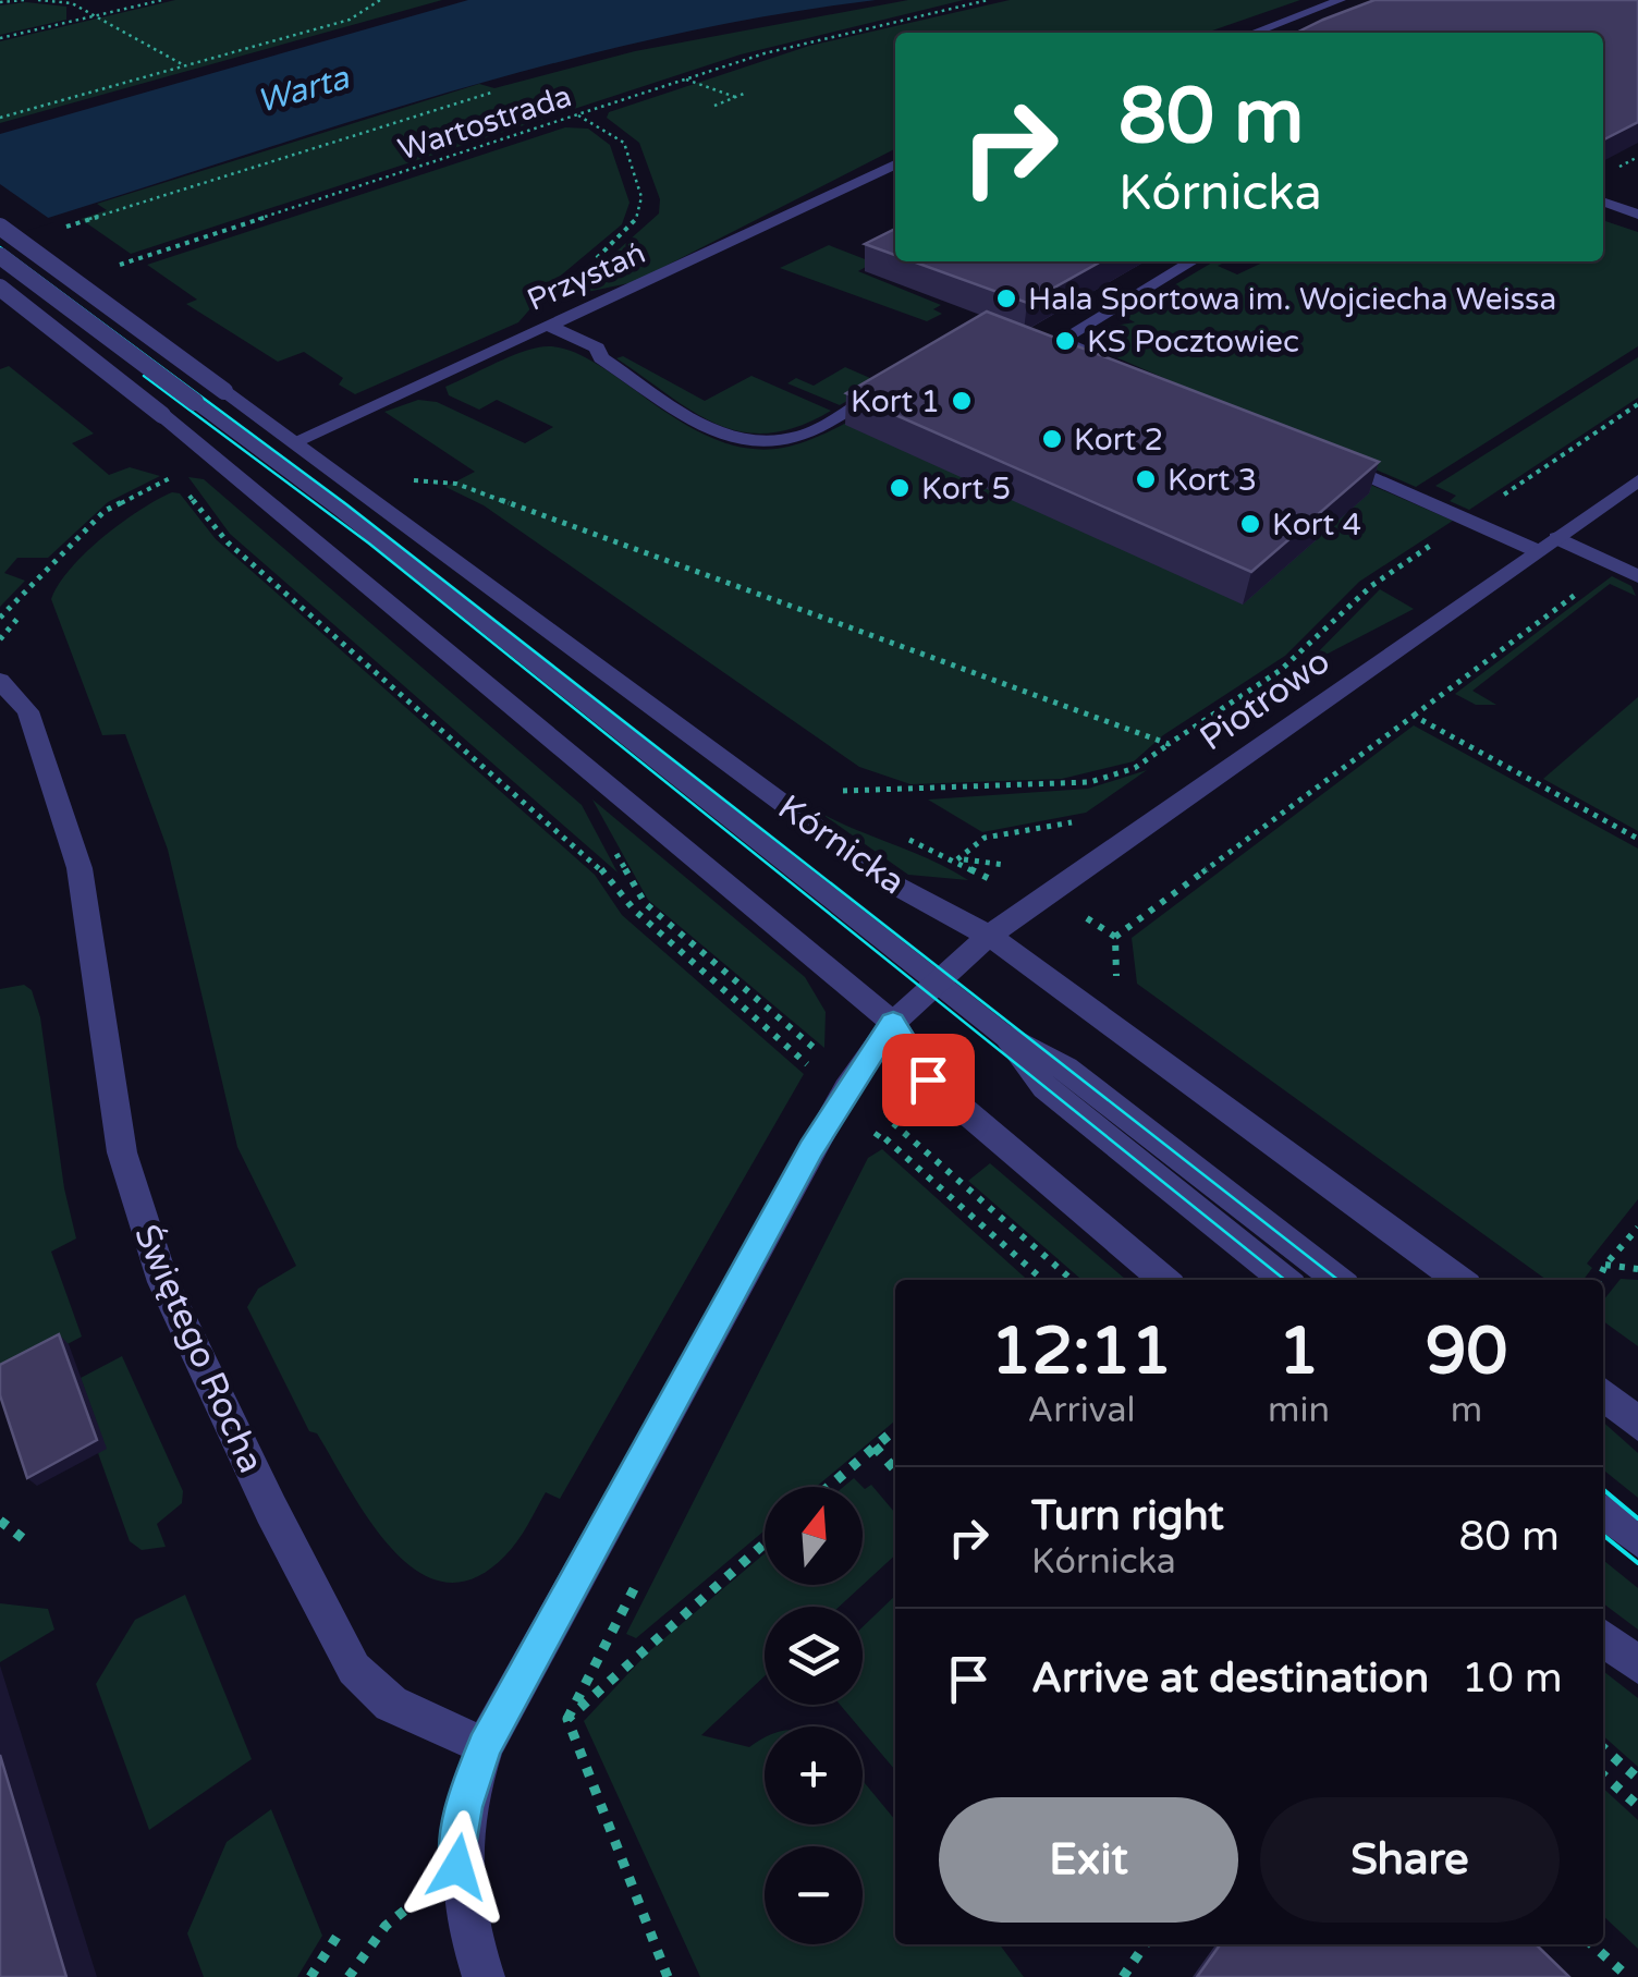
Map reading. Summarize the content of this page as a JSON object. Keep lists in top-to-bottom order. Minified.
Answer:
{"streets":{"street":["Przystań","Piotrowo","Kórnicka","Świętego Rocha"],"path":["Wartostrada"]},"crossings":[["Przystań","Kórnicka"],["Piotrowo","Kórnicka"],["Piotrowo","Świętego Rocha"]],"water":["Warta"],"places":["Hala Sportowa im. Wojciecha Weissa","KS Pocztowiec","Kort 1","Kort 2","Kort 3","Kort 5","Kort 4"],"north":"top","page":{"turn":["80 m","Kórnicka"],"eta":["12:11","Arrival","1","min","90","m"],"list":[{"name":"Turn right","note":"Kórnicka","value":"80 m"},{"name":"Arrive at destination","value":"10 m"}],"map_buttons":["+","−"],"buttons":["Exit","Share"]}}
